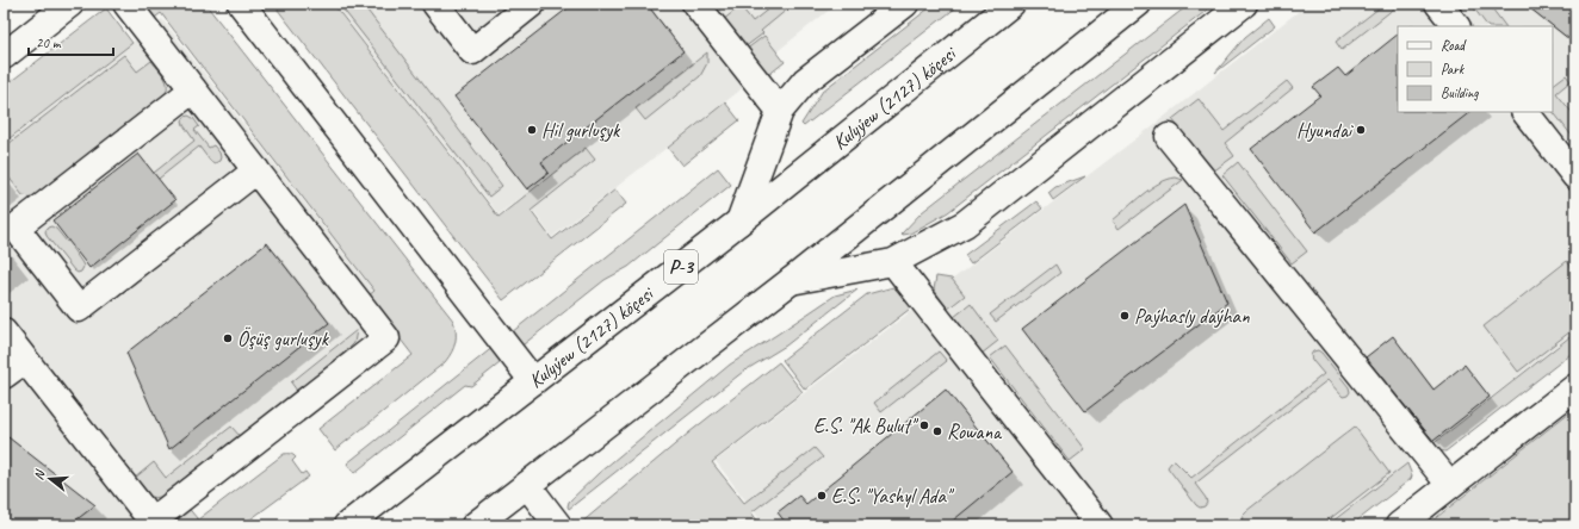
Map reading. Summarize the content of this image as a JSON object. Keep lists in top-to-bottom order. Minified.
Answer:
{"streets":{"main road":["Kulyýew (2127) köçesi","P-3"]},"places":["Hil gurluşyk","Hyundai","Paýhasly daýhan","Öşüş gurluşyk","E.S. \"Ak Bulut\"","Rowana","E.S. \"Yashyl Ada\""],"legend":["Road","Park","Building"],"scale_bar":"20 m","north":"left"}
